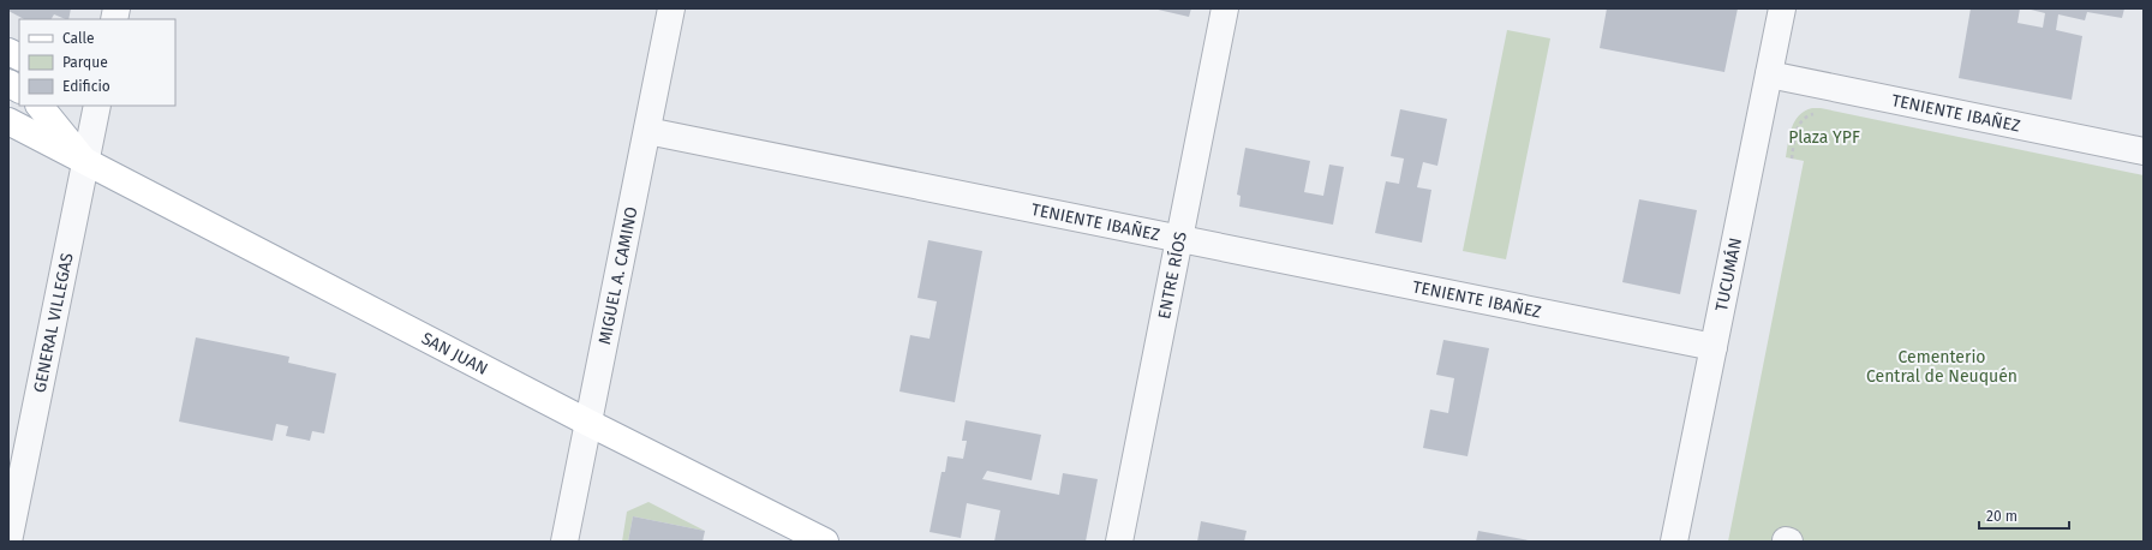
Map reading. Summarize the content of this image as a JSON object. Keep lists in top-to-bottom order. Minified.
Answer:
{"streets":{"main road":["SAN JUAN"],"street":["TENIENTE IBAÑEZ","MIGUEL A. CAMINO","ENTRE RÍOS","TUCUMÁN","GENERAL VILLEGAS"]},"crossings":[["TENIENTE IBAÑEZ","MIGUEL A. CAMINO"],["TENIENTE IBAÑEZ","ENTRE RÍOS"],["TENIENTE IBAÑEZ","TUCUMÁN"],["MIGUEL A. CAMINO","SAN JUAN"],["GENERAL VILLEGAS","SAN JUAN"]],"parks":["Plaza YPF","Cementerio Central de Neuquén"],"legend":["Calle","Parque","Edificio"],"scale_bar":"20 m"}
